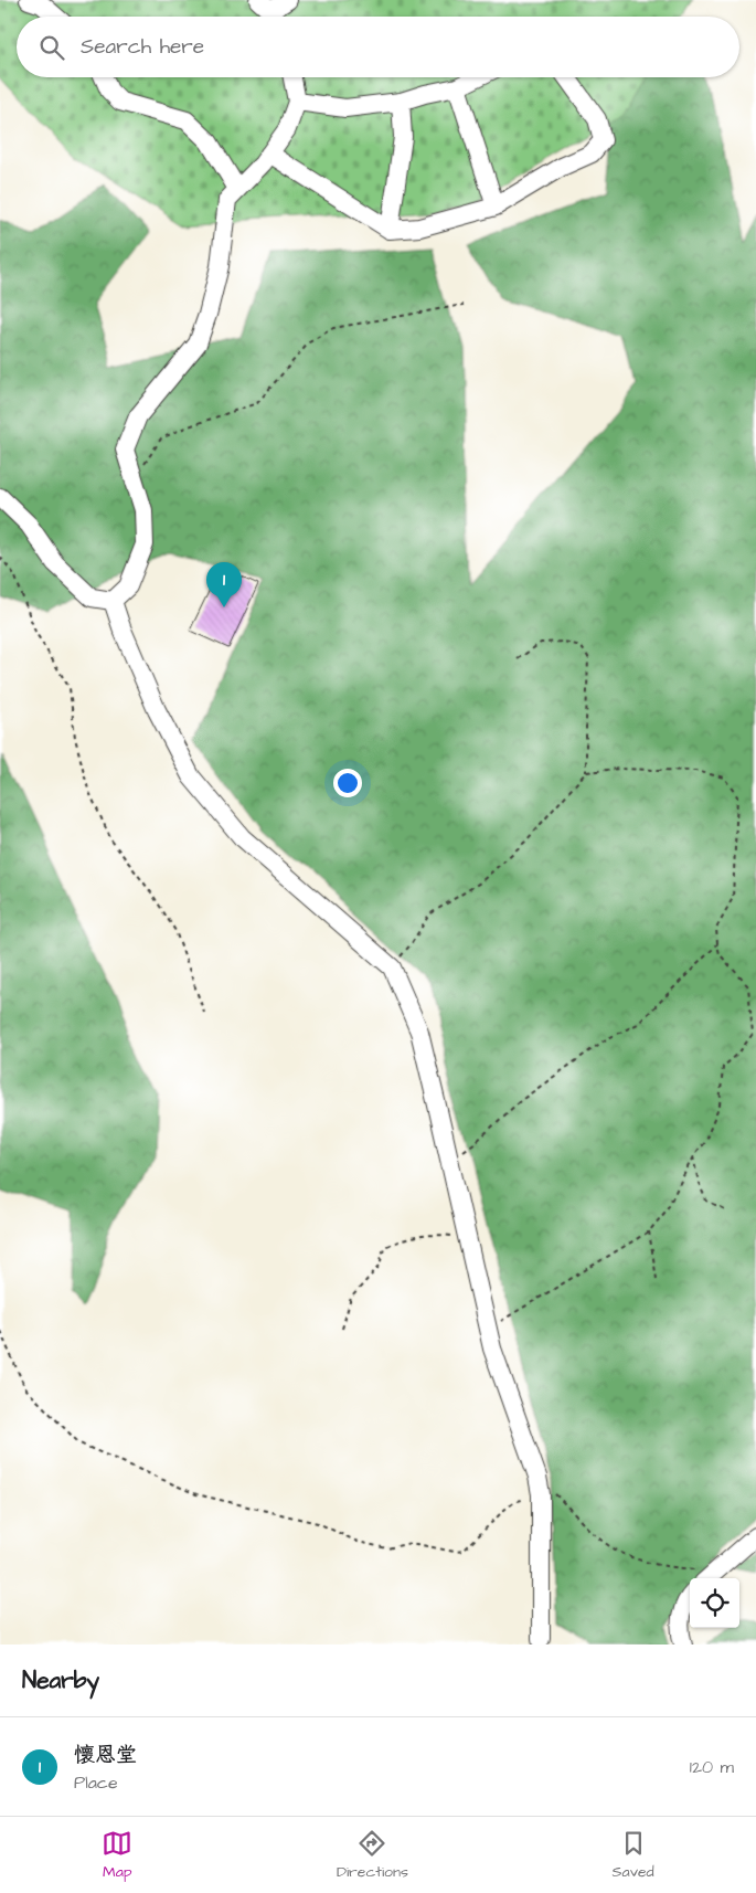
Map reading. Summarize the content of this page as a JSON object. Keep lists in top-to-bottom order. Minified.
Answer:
{"page":{"search":"Search here","pins":"1","heading":"Nearby","list":[{"mark":"1","name":"懷恩堂","note":"Place","value":"120 m"}],"nav":["Map","Directions","Saved"]}}
